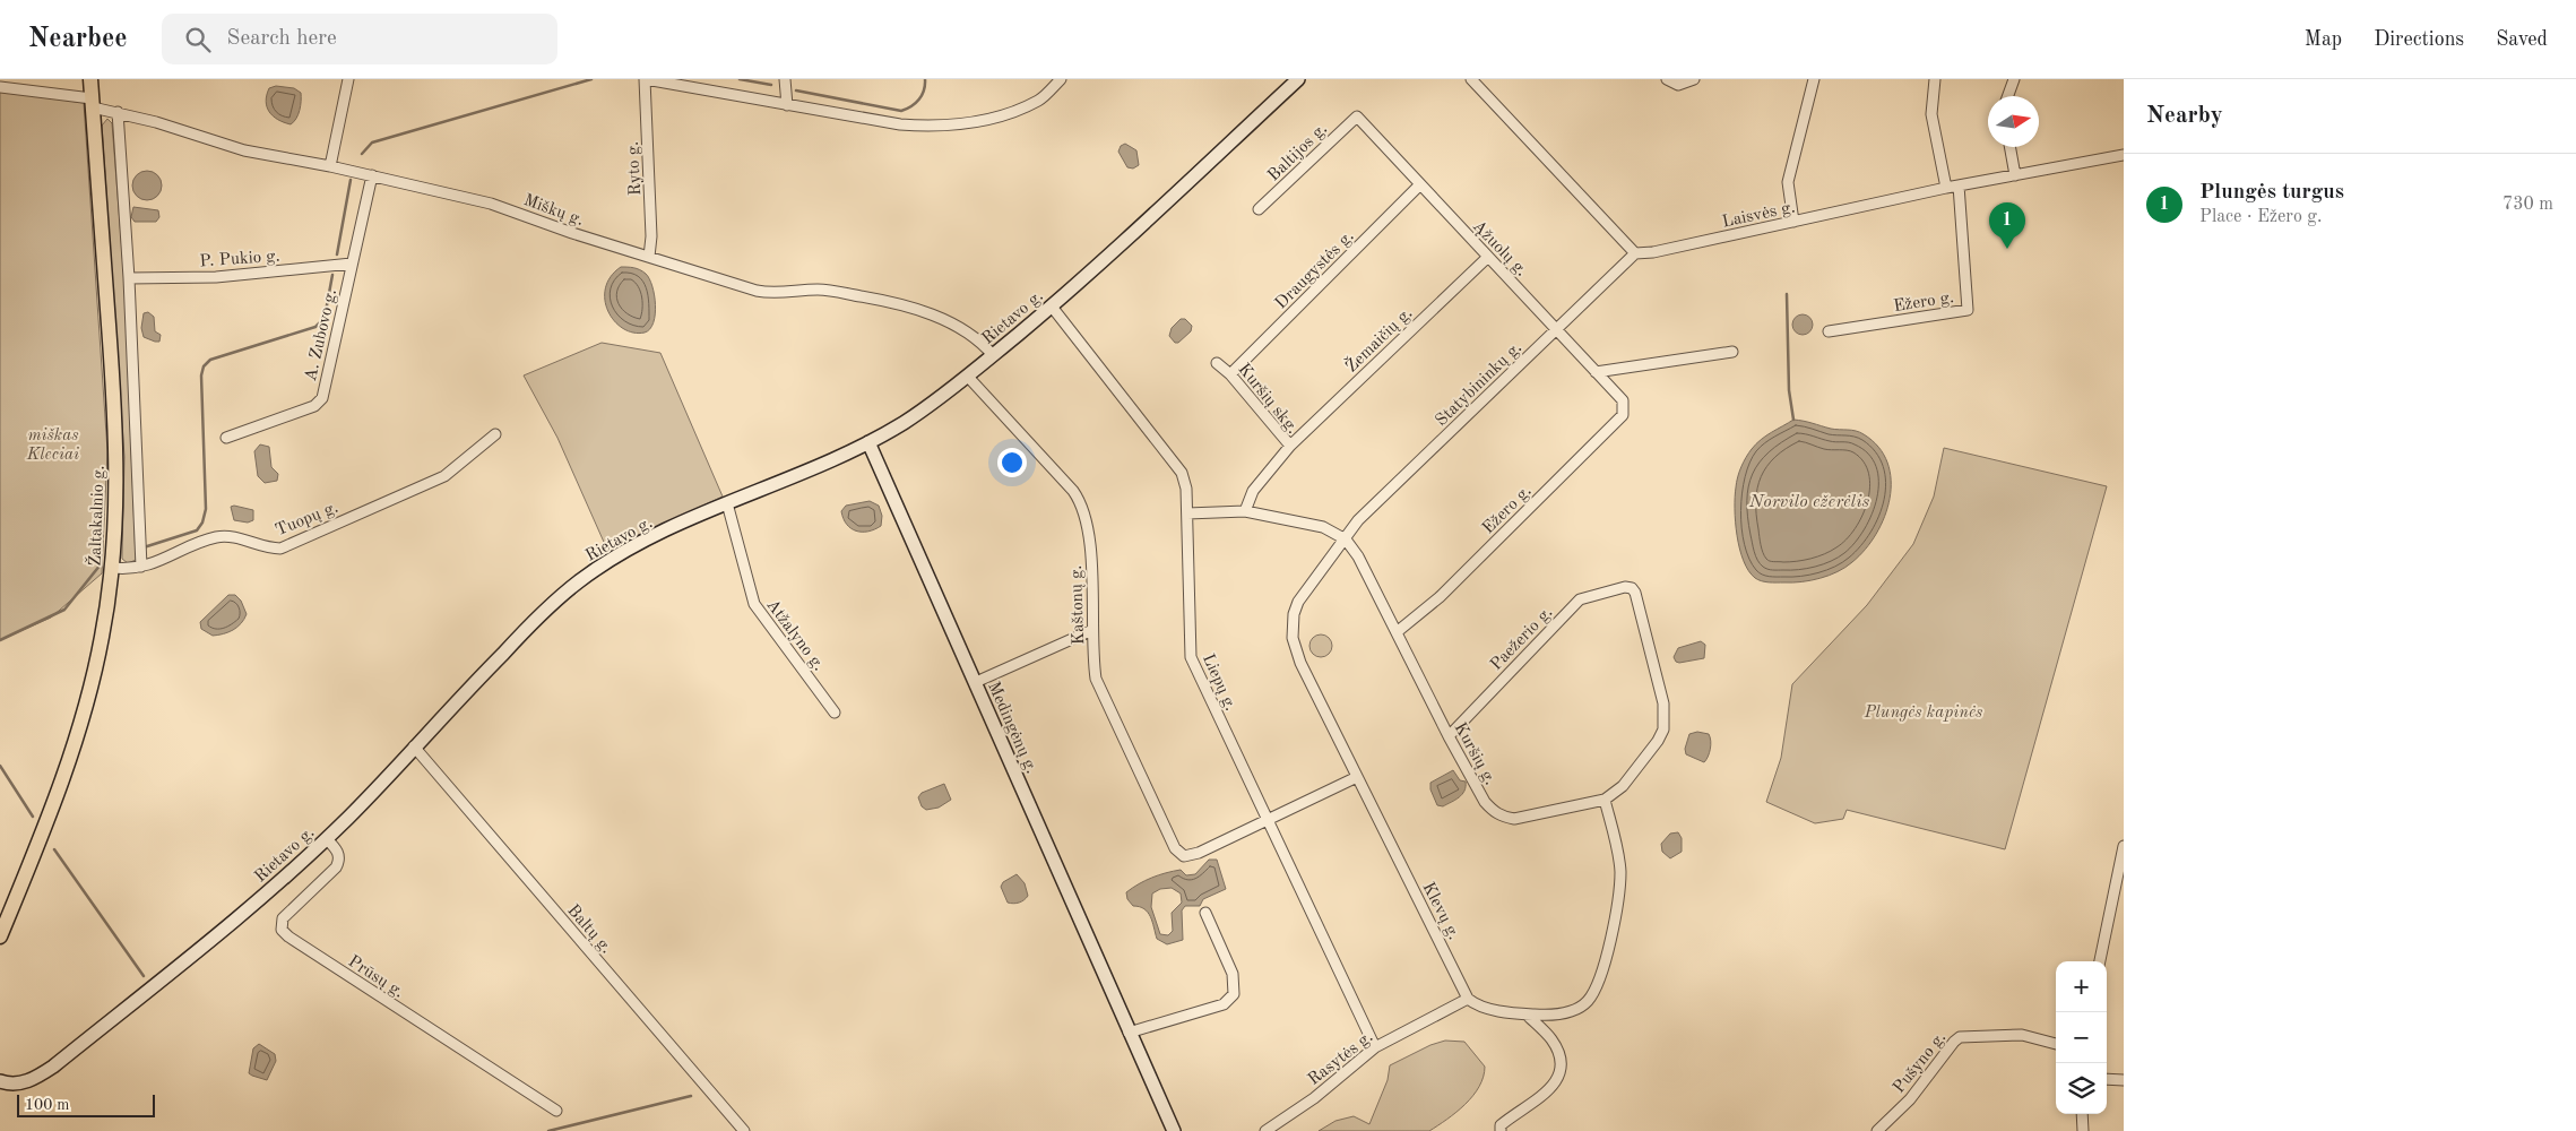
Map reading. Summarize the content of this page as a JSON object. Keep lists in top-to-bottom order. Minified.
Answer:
{"streets":{"main road":["Rietavo g.","Žaltakalnio g.","Medingėnų g."],"street":["Baltijos g.","Ryto g.","Miškų g.","Laisvės g.","Ąžuolų g.","P. Pukio g.","Draugystės g.","Ežero g.","A. Zubovo g.","Žemaičių g.","Statybininkų g.","Kuršių skg.","Tuopų g.","Kaštonų g.","Atžalyno g.","Paežerio g.","Liepų g.","Kuršių g.","Klevų g.","Baltų g.","Prūsų g.","Rasytės g.","Pušyno g."]},"crossings":[["Baltijos g.","Ąžuolų g."],["Ryto g.","Miškų g."],["Miškų g.","Rietavo g."],["Miškų g.","A. Zubovo g."],["Miškų g.","Žaltakalnio g."],["Laisvės g.","Ežero g."],["Laisvės g.","Statybininkų g."],["Ąžuolų g.","Draugystės g."],["Ąžuolų g.","Ežero g."],["Ąžuolų g.","Žemaičių g."],["Ąžuolų g.","Statybininkų g."],["P. Pukio g.","A. Zubovo g."],["Draugystės g.","Kuršių skg."],["Ežero g.","Kuršių g."],["Rietavo g.","Kaštonų g."],["Rietavo g.","Atžalyno g."],["Rietavo g.","Liepų g."],["Rietavo g.","Medingėnų g."],["Rietavo g.","Baltų g."],["Rietavo g.","Prūsų g."],["Žemaičių g.","Kuršių skg."],["Statybininkų g.","Kuršių g."],["Statybininkų g.","Klevų g."],["Kuršių skg.","Kuršių g."],["Žaltakalnio g.","Tuopų g."],["Kaštonų g.","Liepų g."],["Paežerio g.","Kuršių g."],["Liepų g.","Kuršių g."],["Liepų g.","Rasytės g."],["Kuršių g.","Klevų g."],["Klevų g.","Rasytės g."]],"water":["Norvilo ežerėlis"],"parks":["miškas Kleciai","Plungės kapinės"],"scale_bar":"100 m","north":"right","page":{"header":"Nearbee","search":"Search here","nav":["Map","Directions","Saved"],"heading":"Nearby","list":[{"mark":"1","name":"Plungės turgus","note":"Place · Ežero g.","value":"730 m"}],"pins":"1","map_buttons":["+","−"],"scale":"100 m"}}
